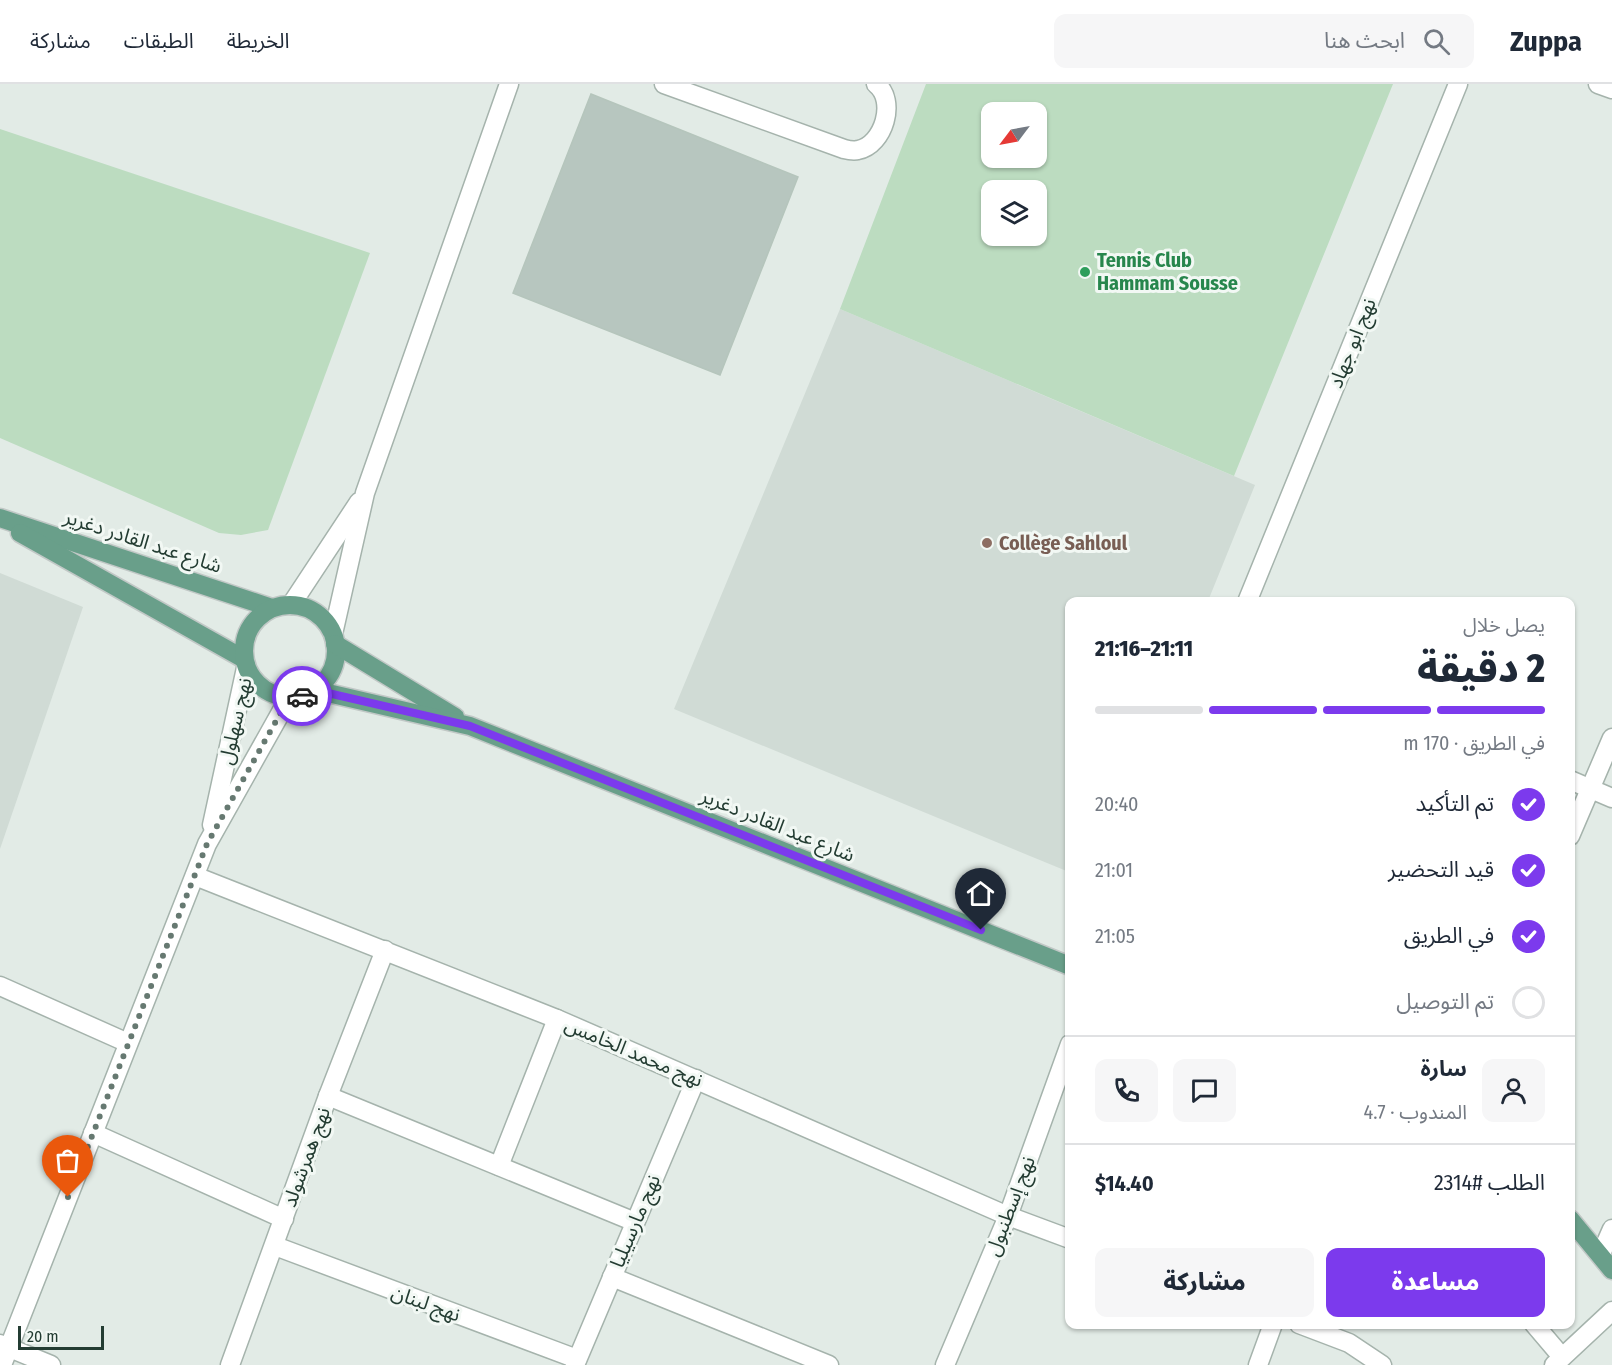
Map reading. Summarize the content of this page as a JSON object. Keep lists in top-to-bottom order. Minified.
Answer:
{"streets":{"main road":["شارع عبد القادر دغرير"],"street":["نهج ابو جهاد","نهج سهلول","نهج محمد الخامس","نهج همرشولد","نهج إسطنبول","نهج مارسيليا","نهج لبنان"]},"crossings":[["شارع عبد القادر دغرير","نهج سهلول"],["نهج سهلول","نهج محمد الخامس"],["نهج محمد الخامس","نهج همرشولد"],["نهج محمد الخامس","نهج إسطنبول"],["نهج محمد الخامس","نهج مارسيليا"],["نهج همرشولد","نهج لبنان"],["نهج مارسيليا","نهج لبنان"]],"places":["Tennis Club Hammam Sousse","Collège Sahloul"],"scale_bar":"20 m","north":"bottom left","page":{"header":"Zuppa","search":"ابحث هنا","nav":["الخريطة","الطبقات","مشاركة"],"heading":["2 دقيقة","يصل خلال","21:11–21:16"],"panel":["سارة","المندوب · 4.7","الطلب #2314","$14.40"],"bar":"في الطريق · 170 m","list":[["تم التأكيد","20:40"],["قيد التحضير","21:01"],["في الطريق","21:05"],"تم التوصيل"],"buttons":["مساعدة","مشاركة"],"scale":"20 m"}}
